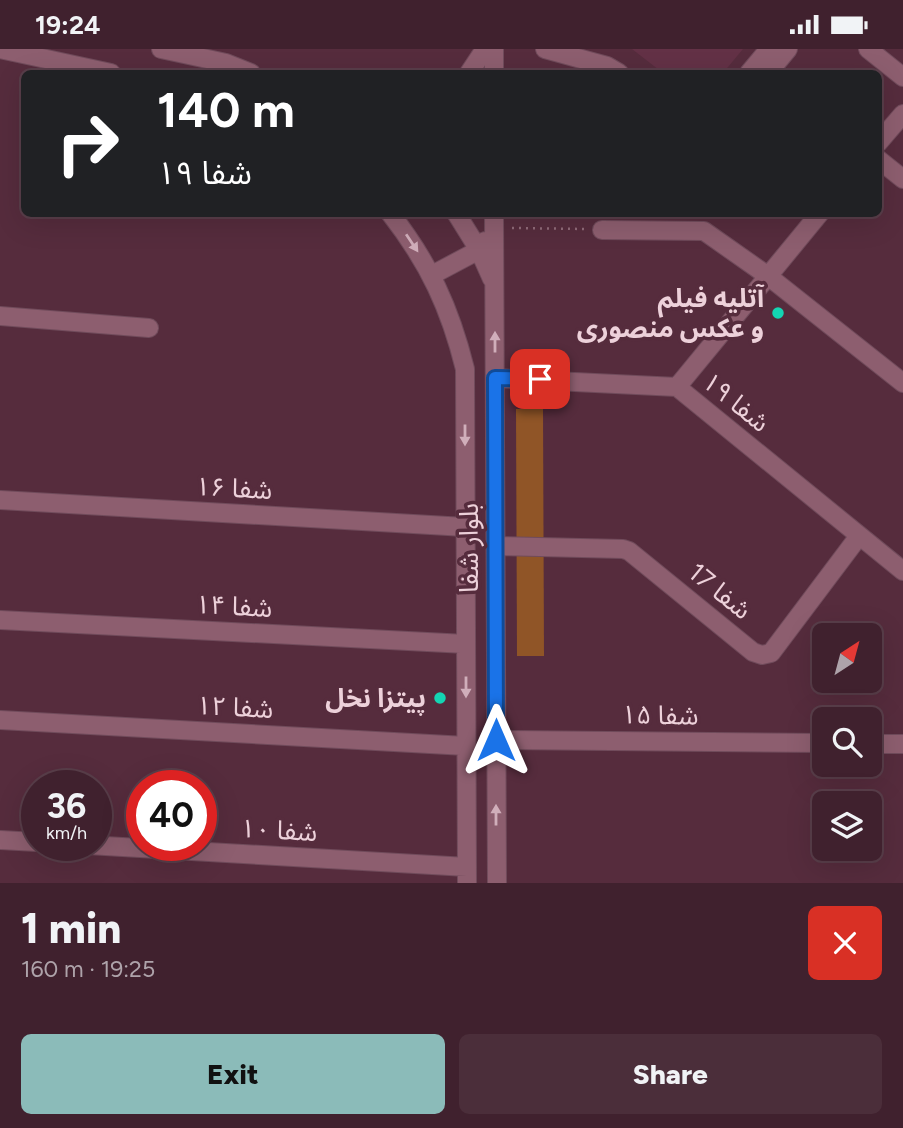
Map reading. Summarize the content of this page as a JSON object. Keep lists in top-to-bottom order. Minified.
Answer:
{"streets":{"street":["شفا ۱۹","شفا ۱۶","بلوار شفا","شفا 17","شفا ۱۴","شفا ۱۲","شفا ۱۵","شفا ۱۰"]},"crossings":[["شفا ۱۹","بلوار شفا"],["شفا ۱۹","شفا 17"],["شفا ۱۶","بلوار شفا"],["بلوار شفا","شفا 17"],["بلوار شفا","شفا ۱۴"],["بلوار شفا","شفا ۱۲"],["بلوار شفا","شفا ۱۵"],["بلوار شفا","شفا ۱۰"]],"places":["آتلیه فیلم و عکس منصوری","پیتزا نخل"],"north":"top right","page":{"status":"19:24","turn":["140 m","شفا ۱۹"],"speed":"36 km/h","limit":"40","heading":["1 min","160 m · 19:25"],"buttons":["Exit","Share"]}}
